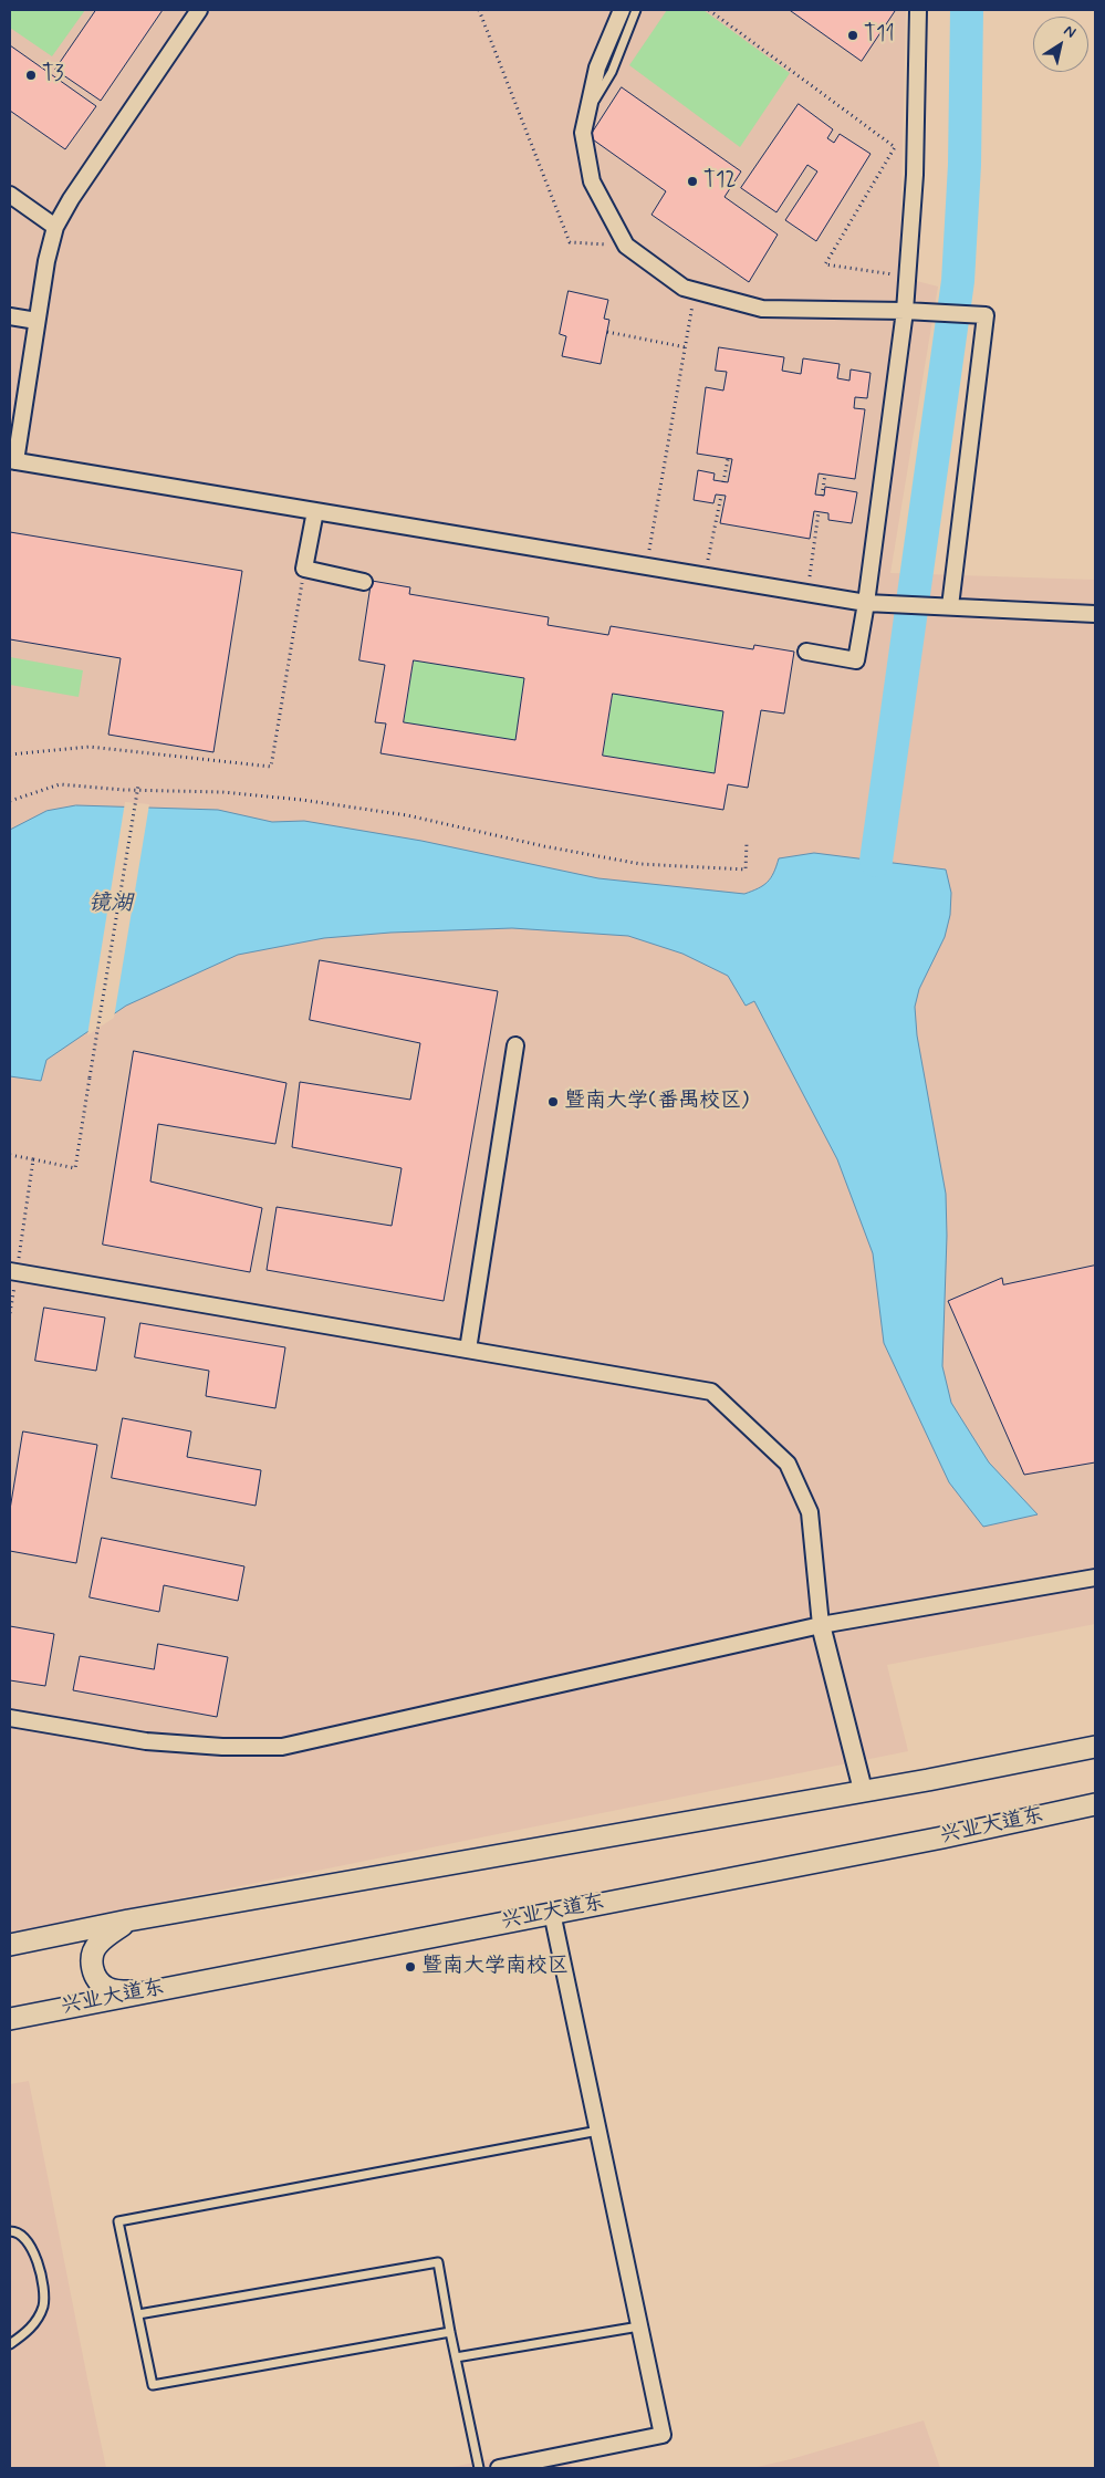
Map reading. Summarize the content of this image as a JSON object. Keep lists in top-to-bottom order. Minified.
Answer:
{"streets":{"main road":["兴业大道东"]},"water":["镜湖"],"places":["T11","T3","T12","暨南大学(番禺校区)","暨南大学南校区"],"north":"top right"}
